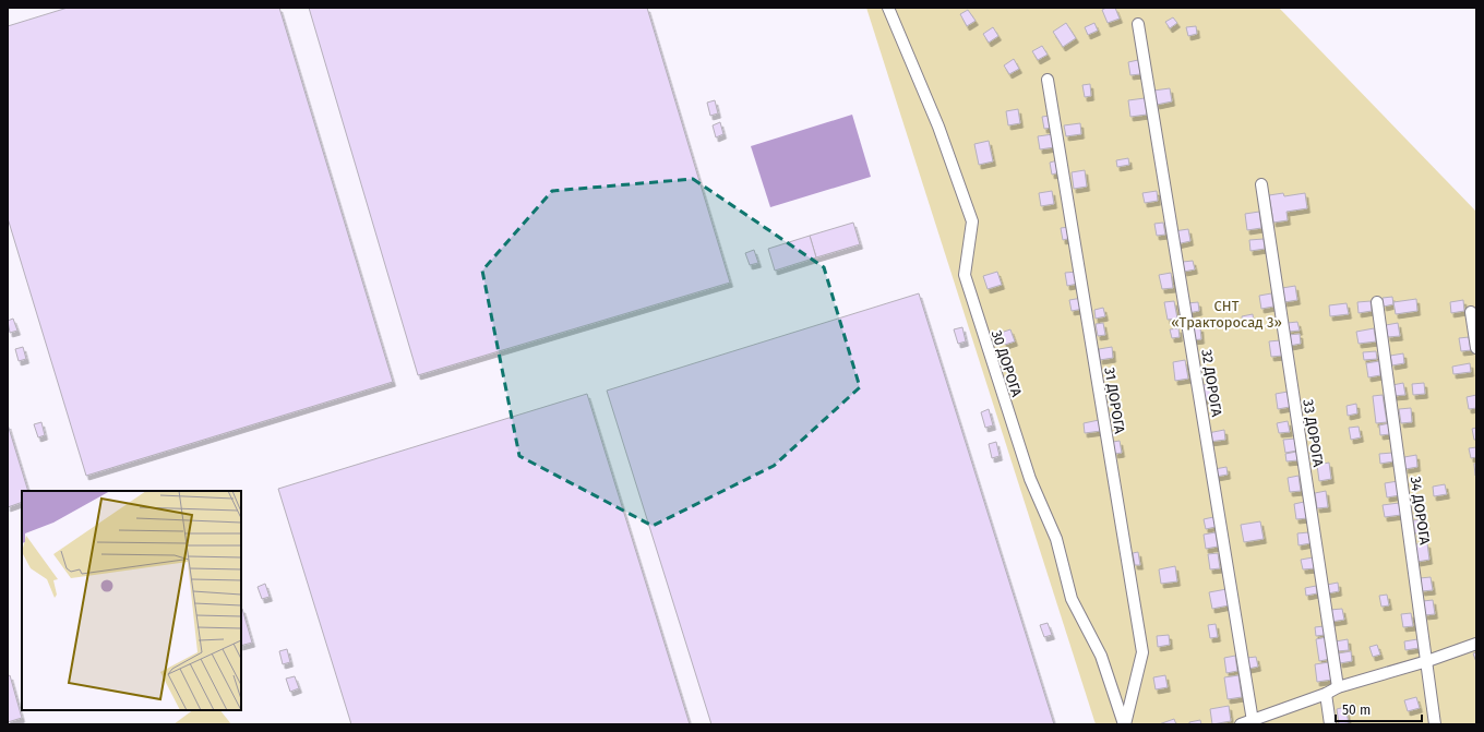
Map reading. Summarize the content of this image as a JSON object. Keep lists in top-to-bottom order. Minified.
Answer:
{"streets":{"street":["30 ДОРОГА","32 ДОРОГА","31 ДОРОГА","33 ДОРОГА","34 ДОРОГА"]},"crossings":[["30 ДОРОГА","31 ДОРОГА"]],"parks":["СНТ «Тракторосад 3»"],"scale_bar":"50 m"}
